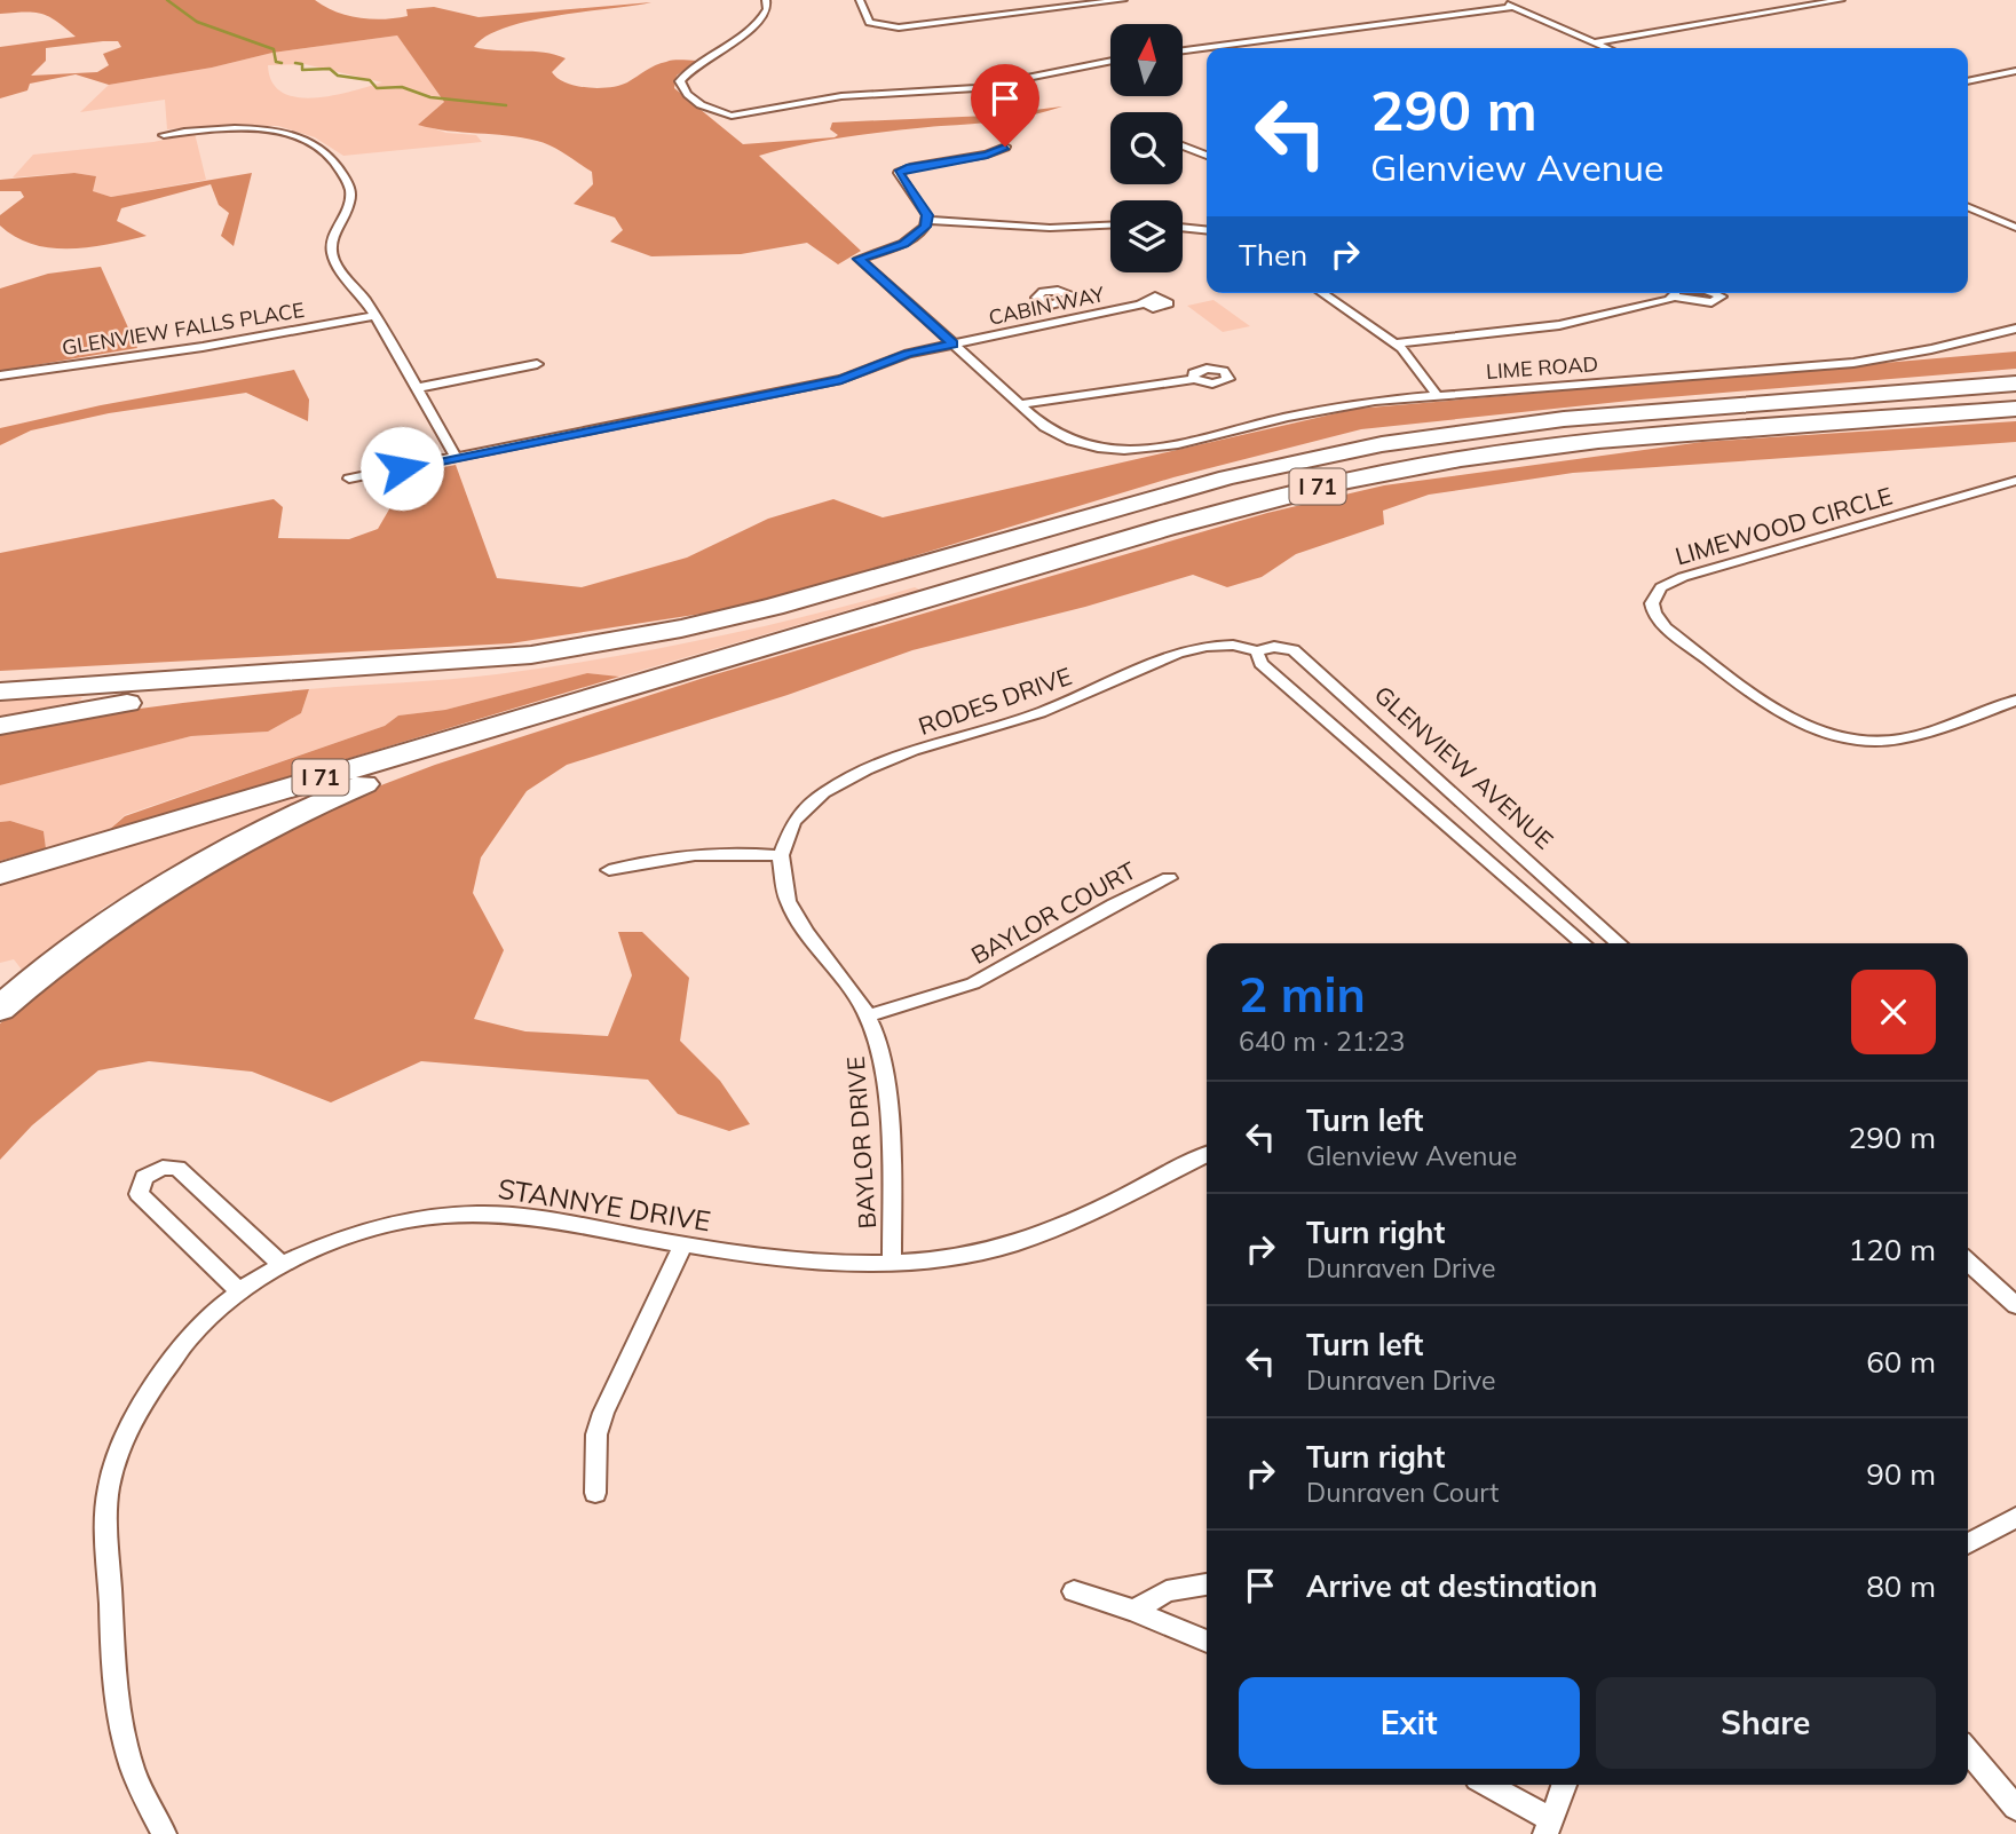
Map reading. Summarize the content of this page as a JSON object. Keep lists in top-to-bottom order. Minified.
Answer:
{"streets":{"highway":["I 71"],"street":["CABIN WAY","GLENVIEW FALLS PLACE","LIME ROAD","LIMEWOOD CIRCLE","RODES DRIVE","GLENVIEW AVENUE","BAYLOR COURT","BAYLOR DRIVE","STANNYE DRIVE"]},"crossings":[["RODES DRIVE","GLENVIEW AVENUE"],["RODES DRIVE","BAYLOR DRIVE"],["BAYLOR COURT","BAYLOR DRIVE"],["BAYLOR DRIVE","STANNYE DRIVE"]],"north":"top","page":{"turn":["290 m","Glenview Avenue"],"then":"Then","heading":["2 min","640 m · 21:23"],"list":[{"name":"Turn left","note":"Glenview Avenue","value":"290 m"},{"name":"Turn right","note":"Dunraven Drive","value":"120 m"},{"name":"Turn left","note":"Dunraven Drive","value":"60 m"},{"name":"Turn right","note":"Dunraven Court","value":"90 m"},{"name":"Arrive at destination","value":"80 m"}],"buttons":["Exit","Share"]}}
